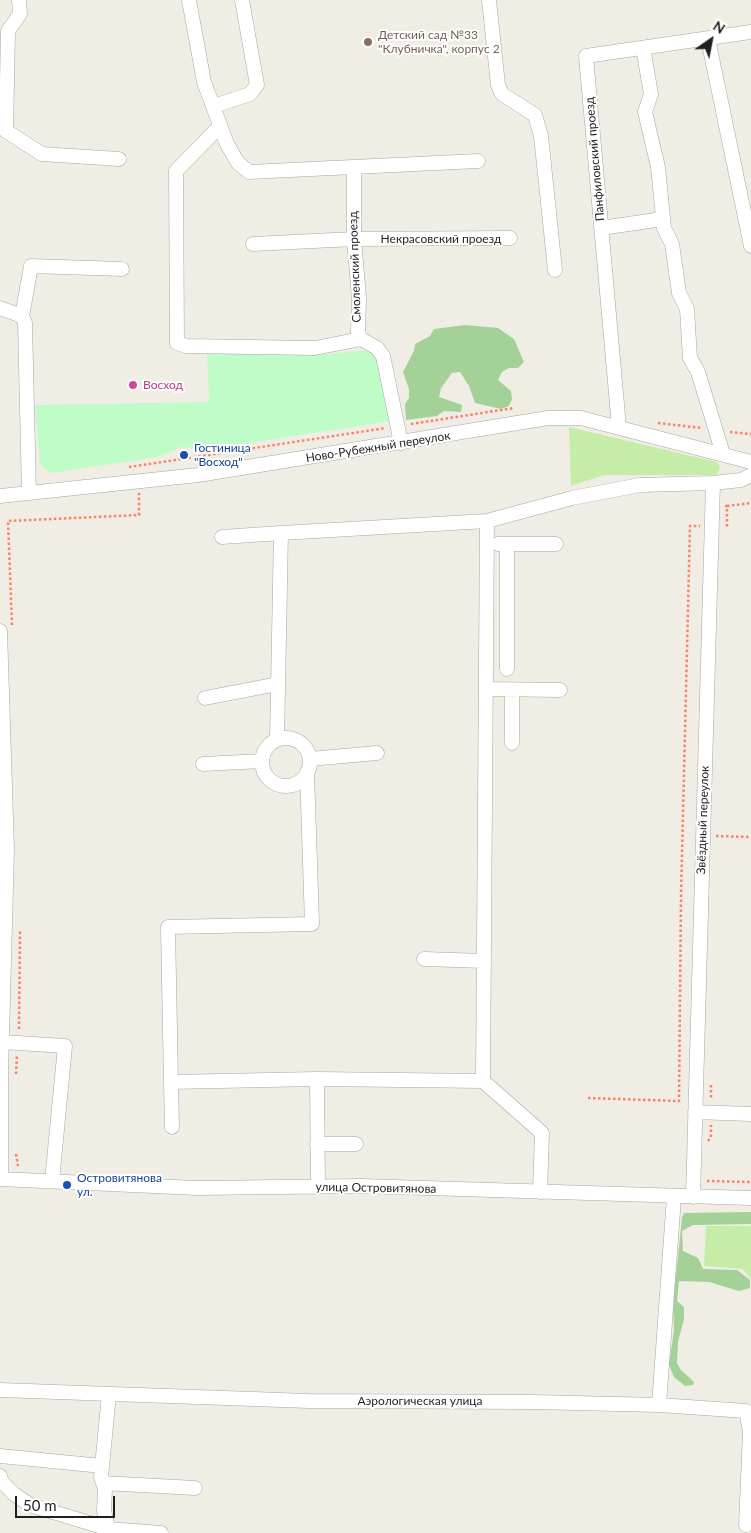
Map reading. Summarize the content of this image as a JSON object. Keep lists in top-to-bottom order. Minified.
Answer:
{"streets":{"street":["Панфиловский проезд","Некрасовский проезд","Смоленский проезд","Ново-Рубежный переулок","Звёздный переулок","улица Островитянова","Аэрологическая улица"]},"crossings":[["Панфиловский проезд","Ново-Рубежный переулок"],["Некрасовский проезд","Смоленский проезд"],["Смоленский проезд","Ново-Рубежный переулок"],["Звёздный переулок","улица Островитянова"]],"places":["Детский сад №33 \"Клубничка\", корпус 2","Восход","Гостиница \"Восход\"","Островитянова ул."],"scale_bar":"50 m","north":"top right"}
